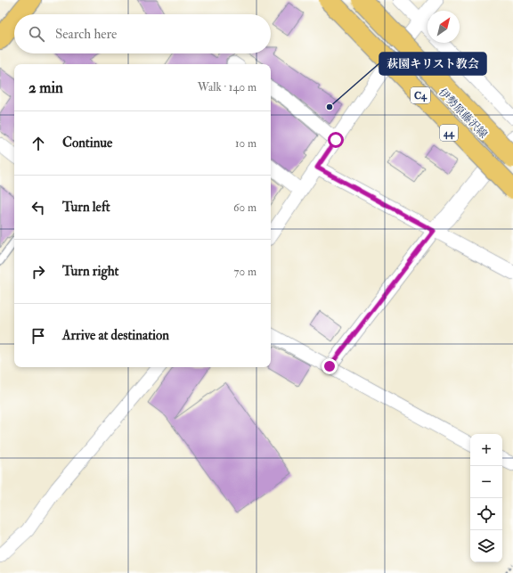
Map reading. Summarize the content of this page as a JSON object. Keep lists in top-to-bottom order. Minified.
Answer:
{"streets":{"main road":["C4","伊勢原藤沢線","44"]},"crossings":[["C4","伊勢原藤沢線"]],"places":["萩園キリスト教会"],"north":"top right","page":{"search":"Search here","heading":["2 min","Walk · 140 m"],"list":[["Continue","10 m"],["Turn left","60 m"],["Turn right","70 m"],"Arrive at destination"],"map_buttons":["+","−"]}}
